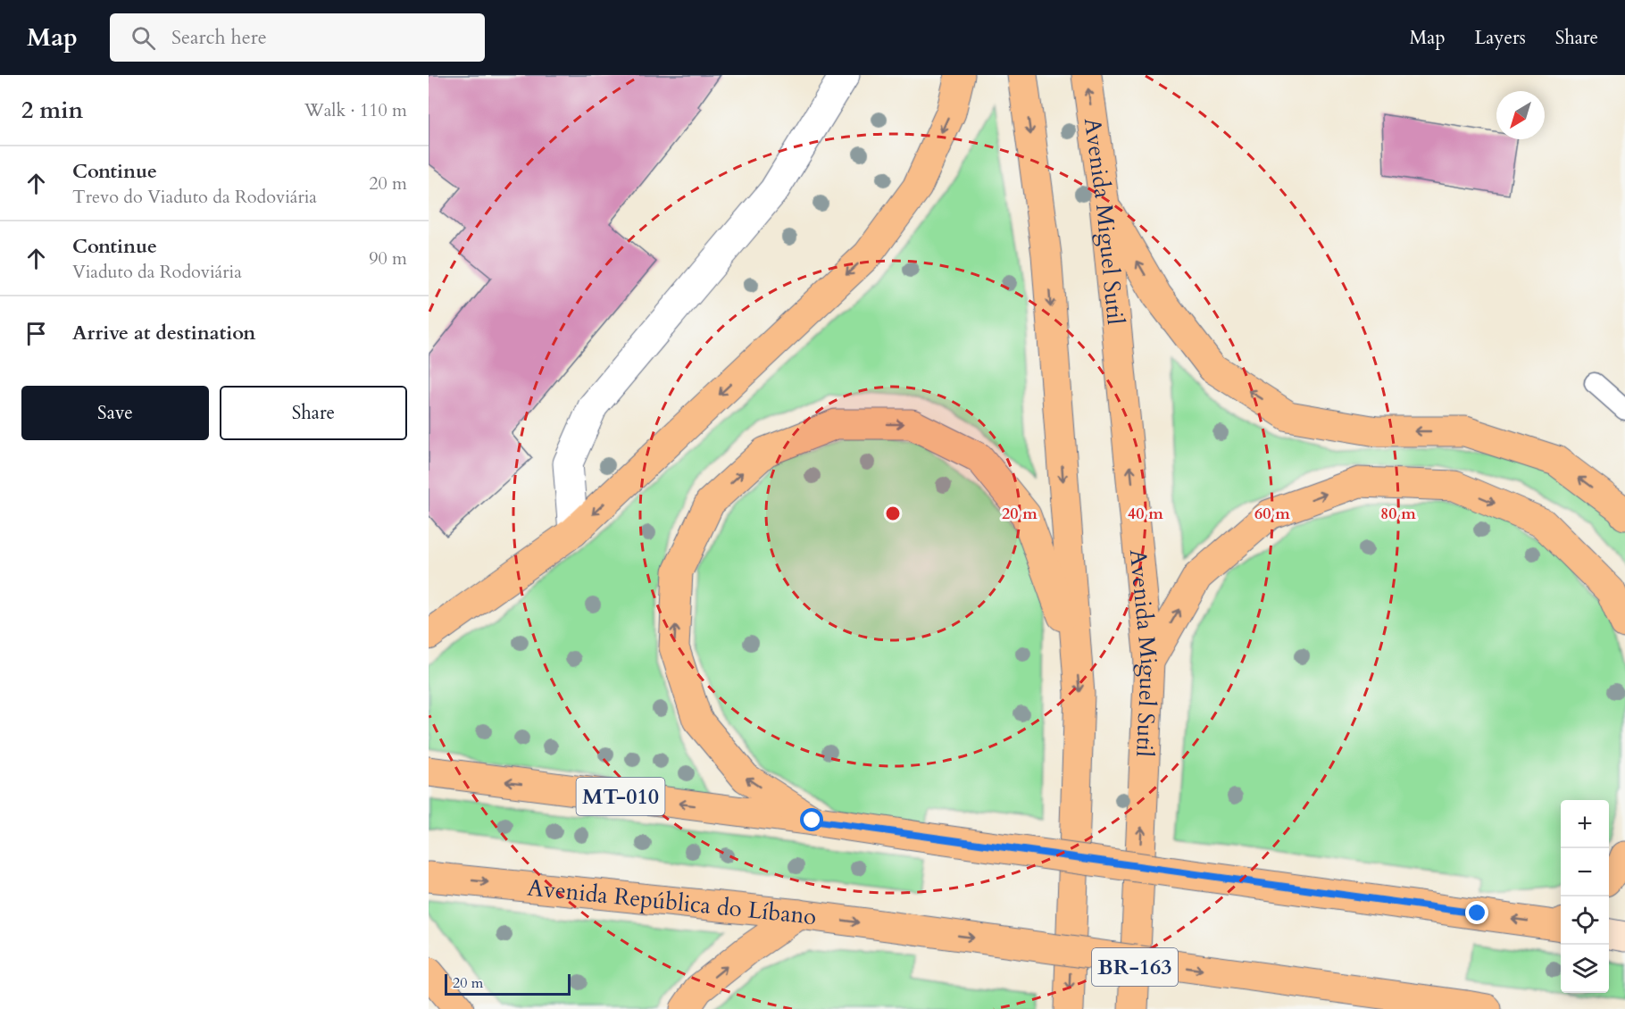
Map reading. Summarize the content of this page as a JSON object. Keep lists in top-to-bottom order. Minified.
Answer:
{"streets":{"main road":["Avenida Miguel Sutil","MT-010","Avenida República do Líbano","BR-163"]},"scale_bar":"20 m","north":"bottom left","page":{"header":"Map","search":"Search here","nav":["Map","Layers","Share"],"heading":["2 min","Walk · 110 m"],"list":[["Continue","Trevo do Viaduto da Rodoviária","20 m"],["Continue","Viaduto da Rodoviária","90 m"],"Arrive at destination"],"buttons":["Save","Share"],"map_buttons":["+","−"],"scale":"20 m"},"rings":["20 m","40 m","60 m","80 m"]}
